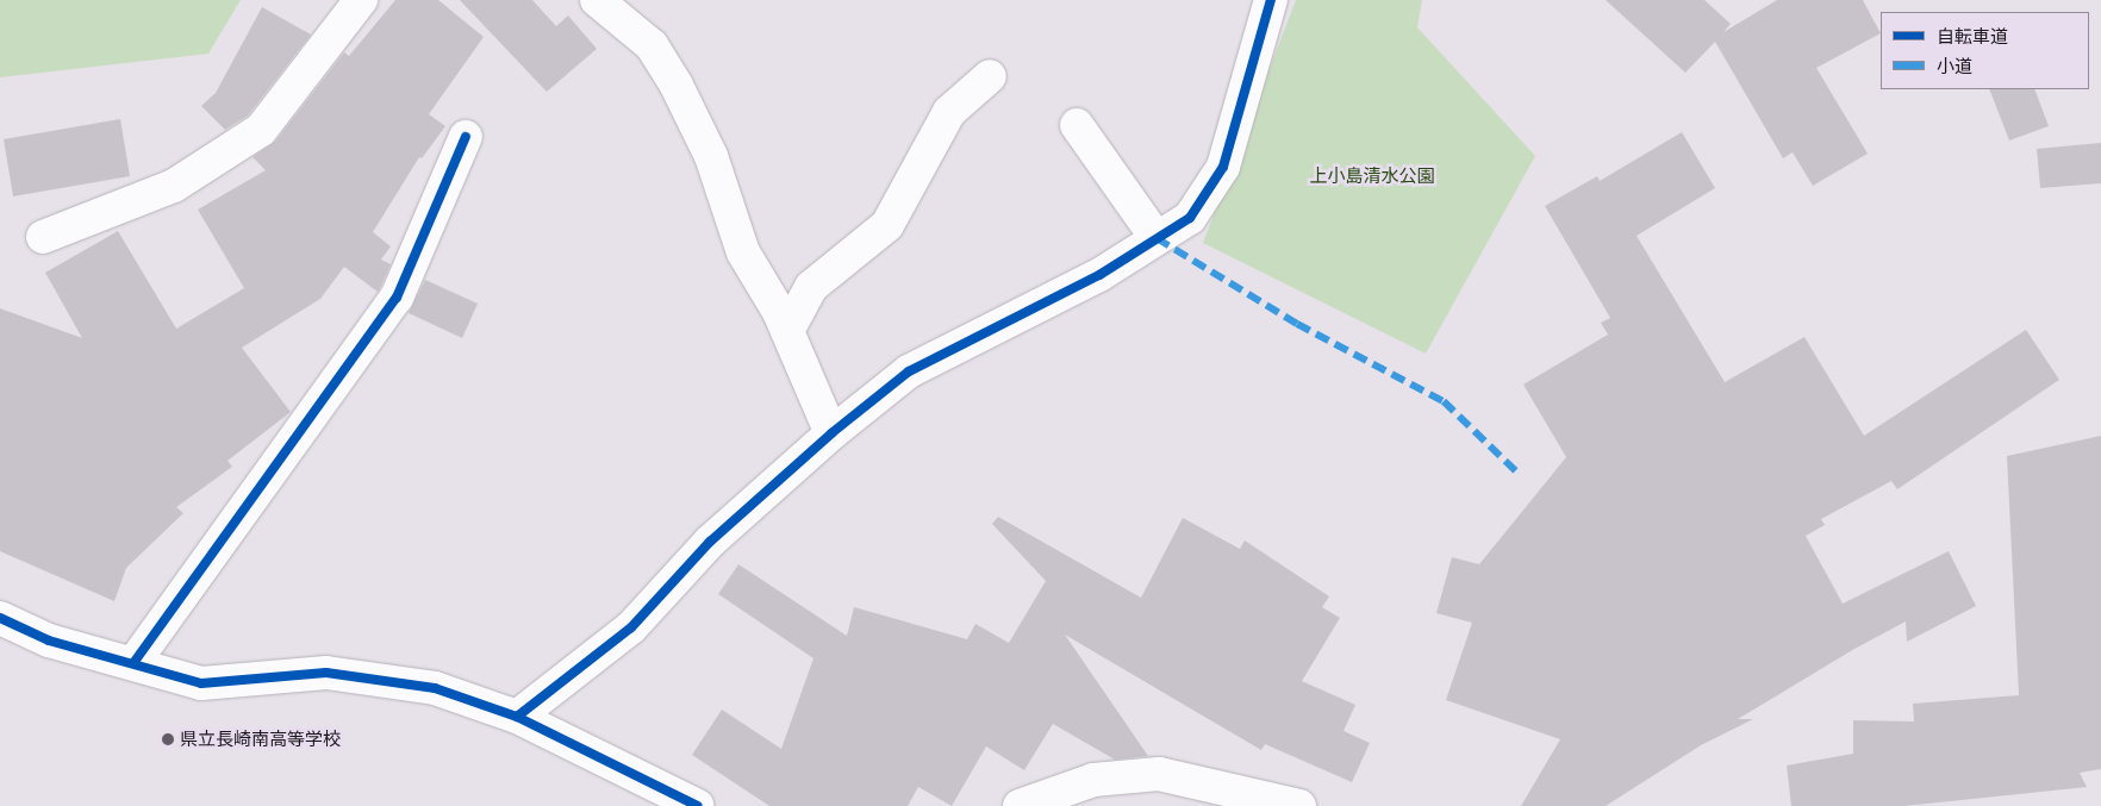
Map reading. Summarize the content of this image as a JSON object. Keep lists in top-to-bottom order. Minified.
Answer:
{"parks":["上小島清水公園"],"places":["県立長崎南高等学校"],"legend":["自転車道","小道"]}
